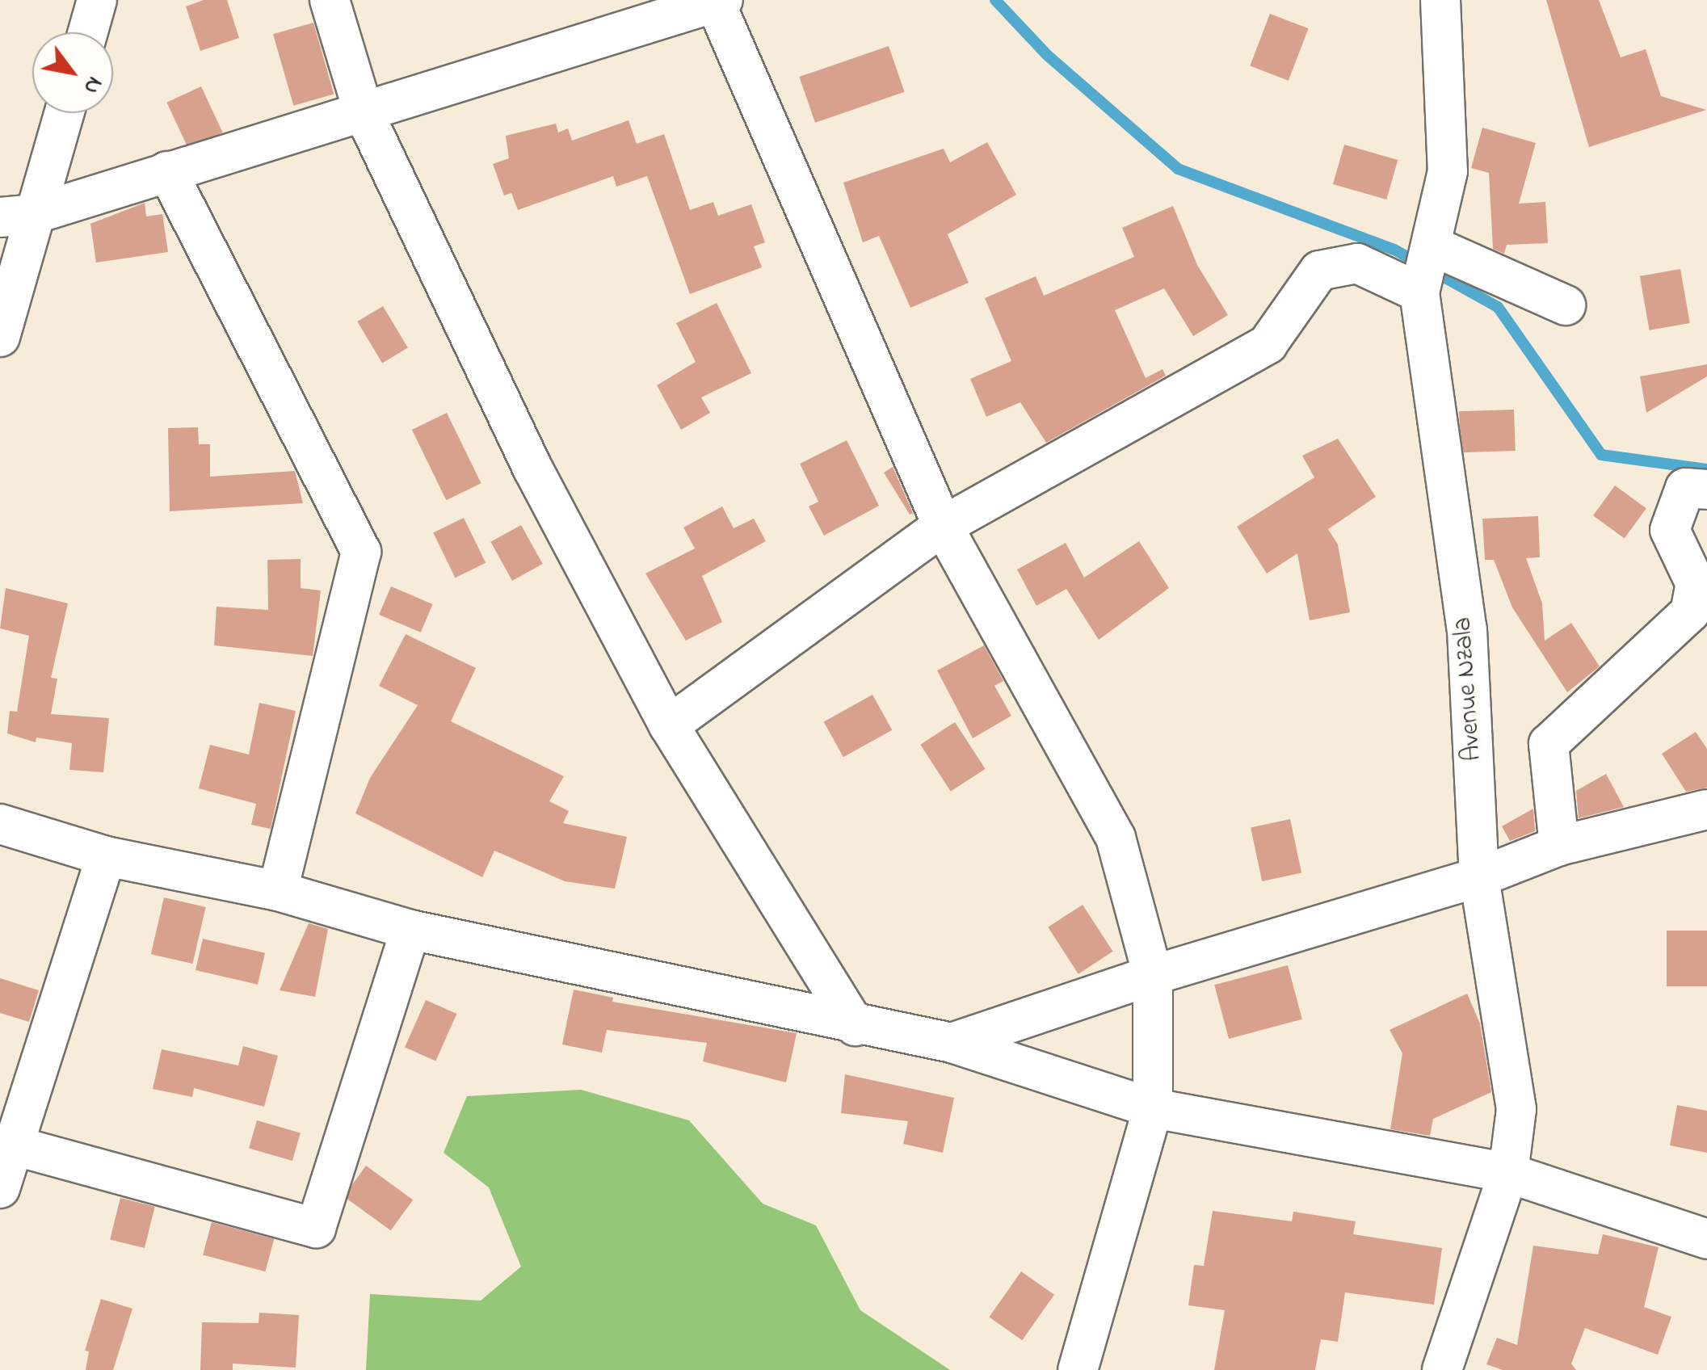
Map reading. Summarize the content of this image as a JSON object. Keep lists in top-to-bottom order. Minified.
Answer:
{"streets":{"street":["Avenue Nzala"]},"north":"bottom right"}
